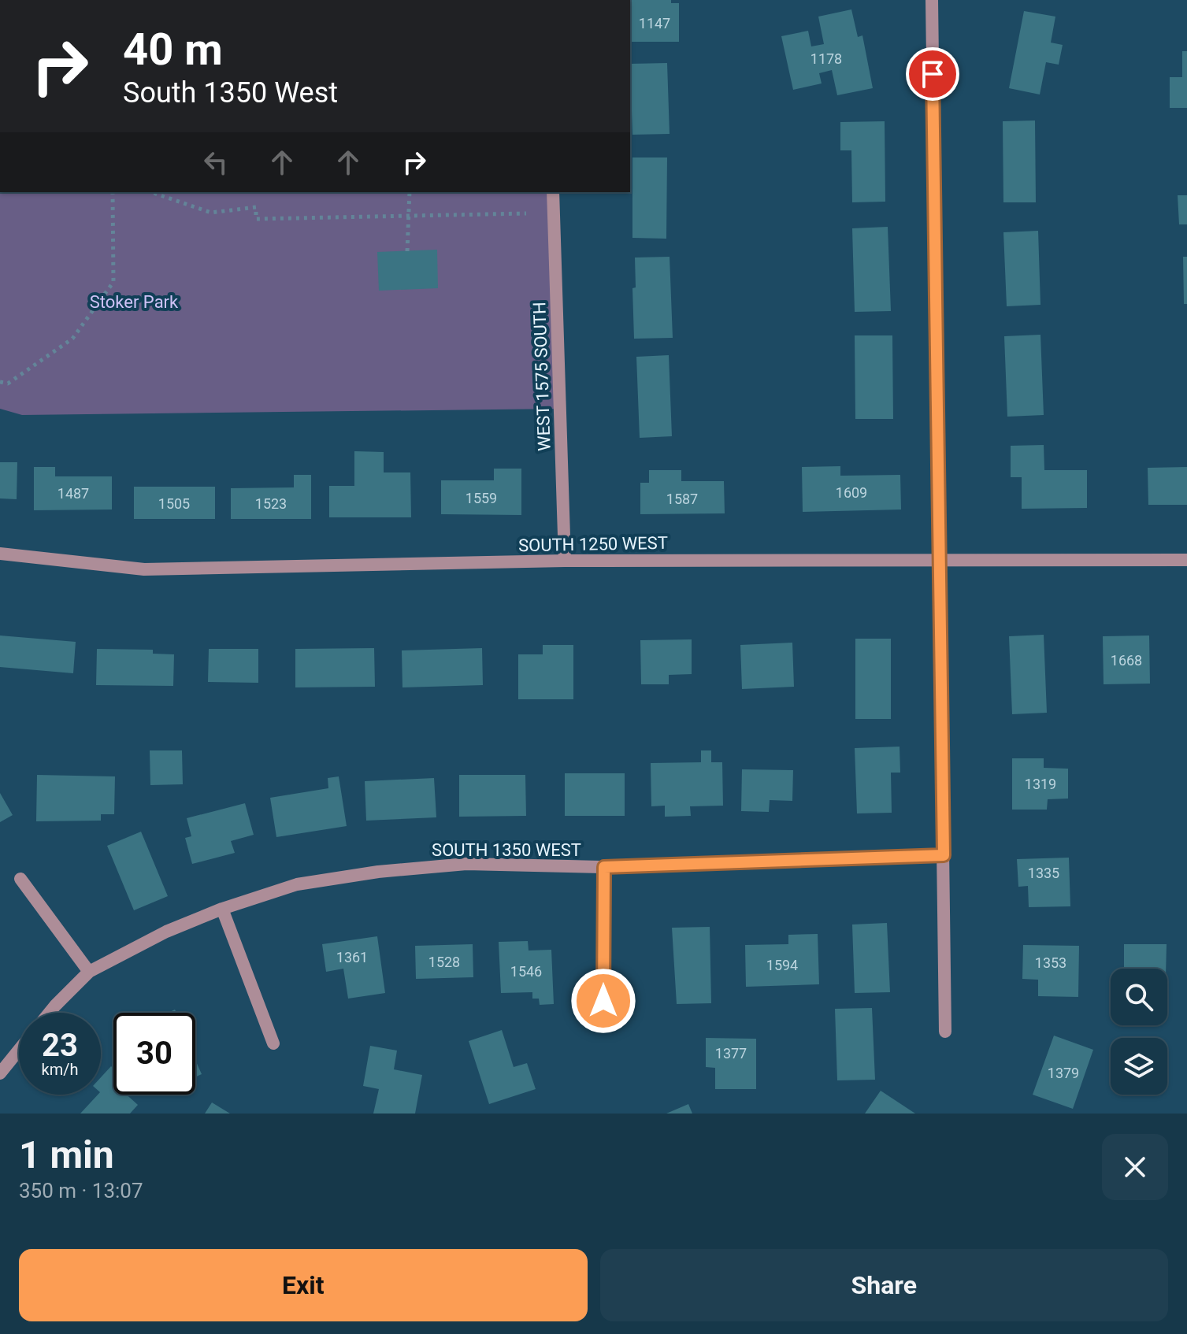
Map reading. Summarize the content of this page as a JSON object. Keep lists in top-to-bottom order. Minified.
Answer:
{"streets":{"street":["WEST 1575 SOUTH","SOUTH 1250 WEST","SOUTH 1350 WEST"]},"crossings":[["WEST 1575 SOUTH","SOUTH 1250 WEST"]],"parks":["Stoker Park"],"house_numbers":["1147","1178","1609","1487","1559","1587","1505","1523","1668","1319","1335","1361","1528","1353","1594","1546","1377","1379"],"page":{"turn":["40 m","South 1350 West"],"speed":"23 km/h","limit":"30","heading":["1 min","350 m · 13:07"],"buttons":["Exit","Share"]}}
